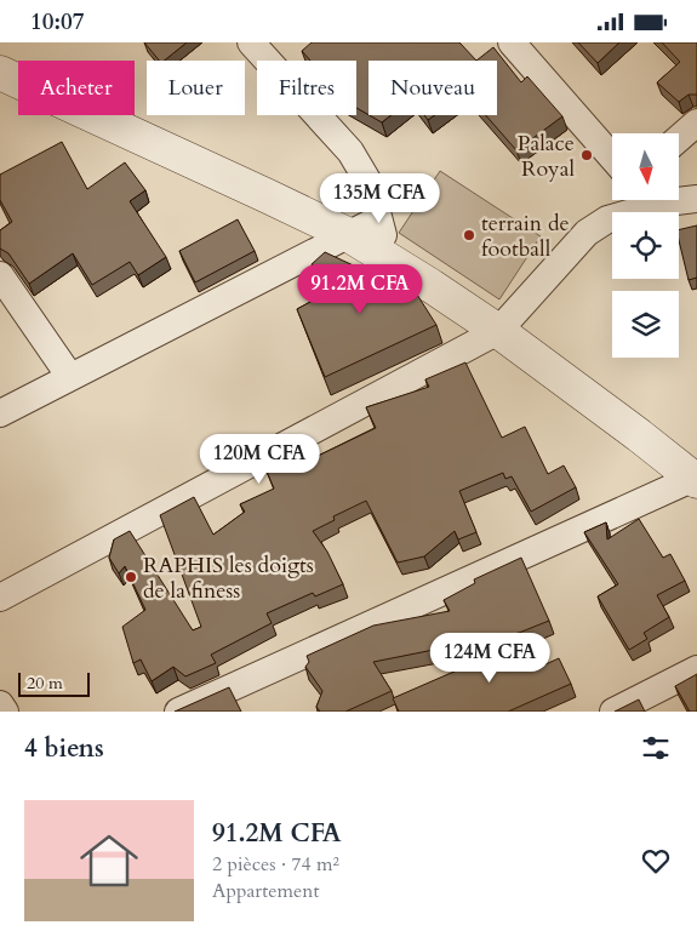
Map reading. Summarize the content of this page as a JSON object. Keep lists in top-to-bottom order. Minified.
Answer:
{"places":["Palace Royal","terrain de football","RAPHIS les doigts de la finess"],"scale_bar":"20 m","north":"bottom","page":{"status":"10:07","chip":["Acheter","Louer","Filtres","Nouveau"],"price":["135M CFA","91.2M CFA","120M CFA","124M CFA"],"scale":"20 m","heading":"4 biens","list":[{"name":"91.2M CFA","note":"2 pièces · 74 m² · Appartement"}]}}
